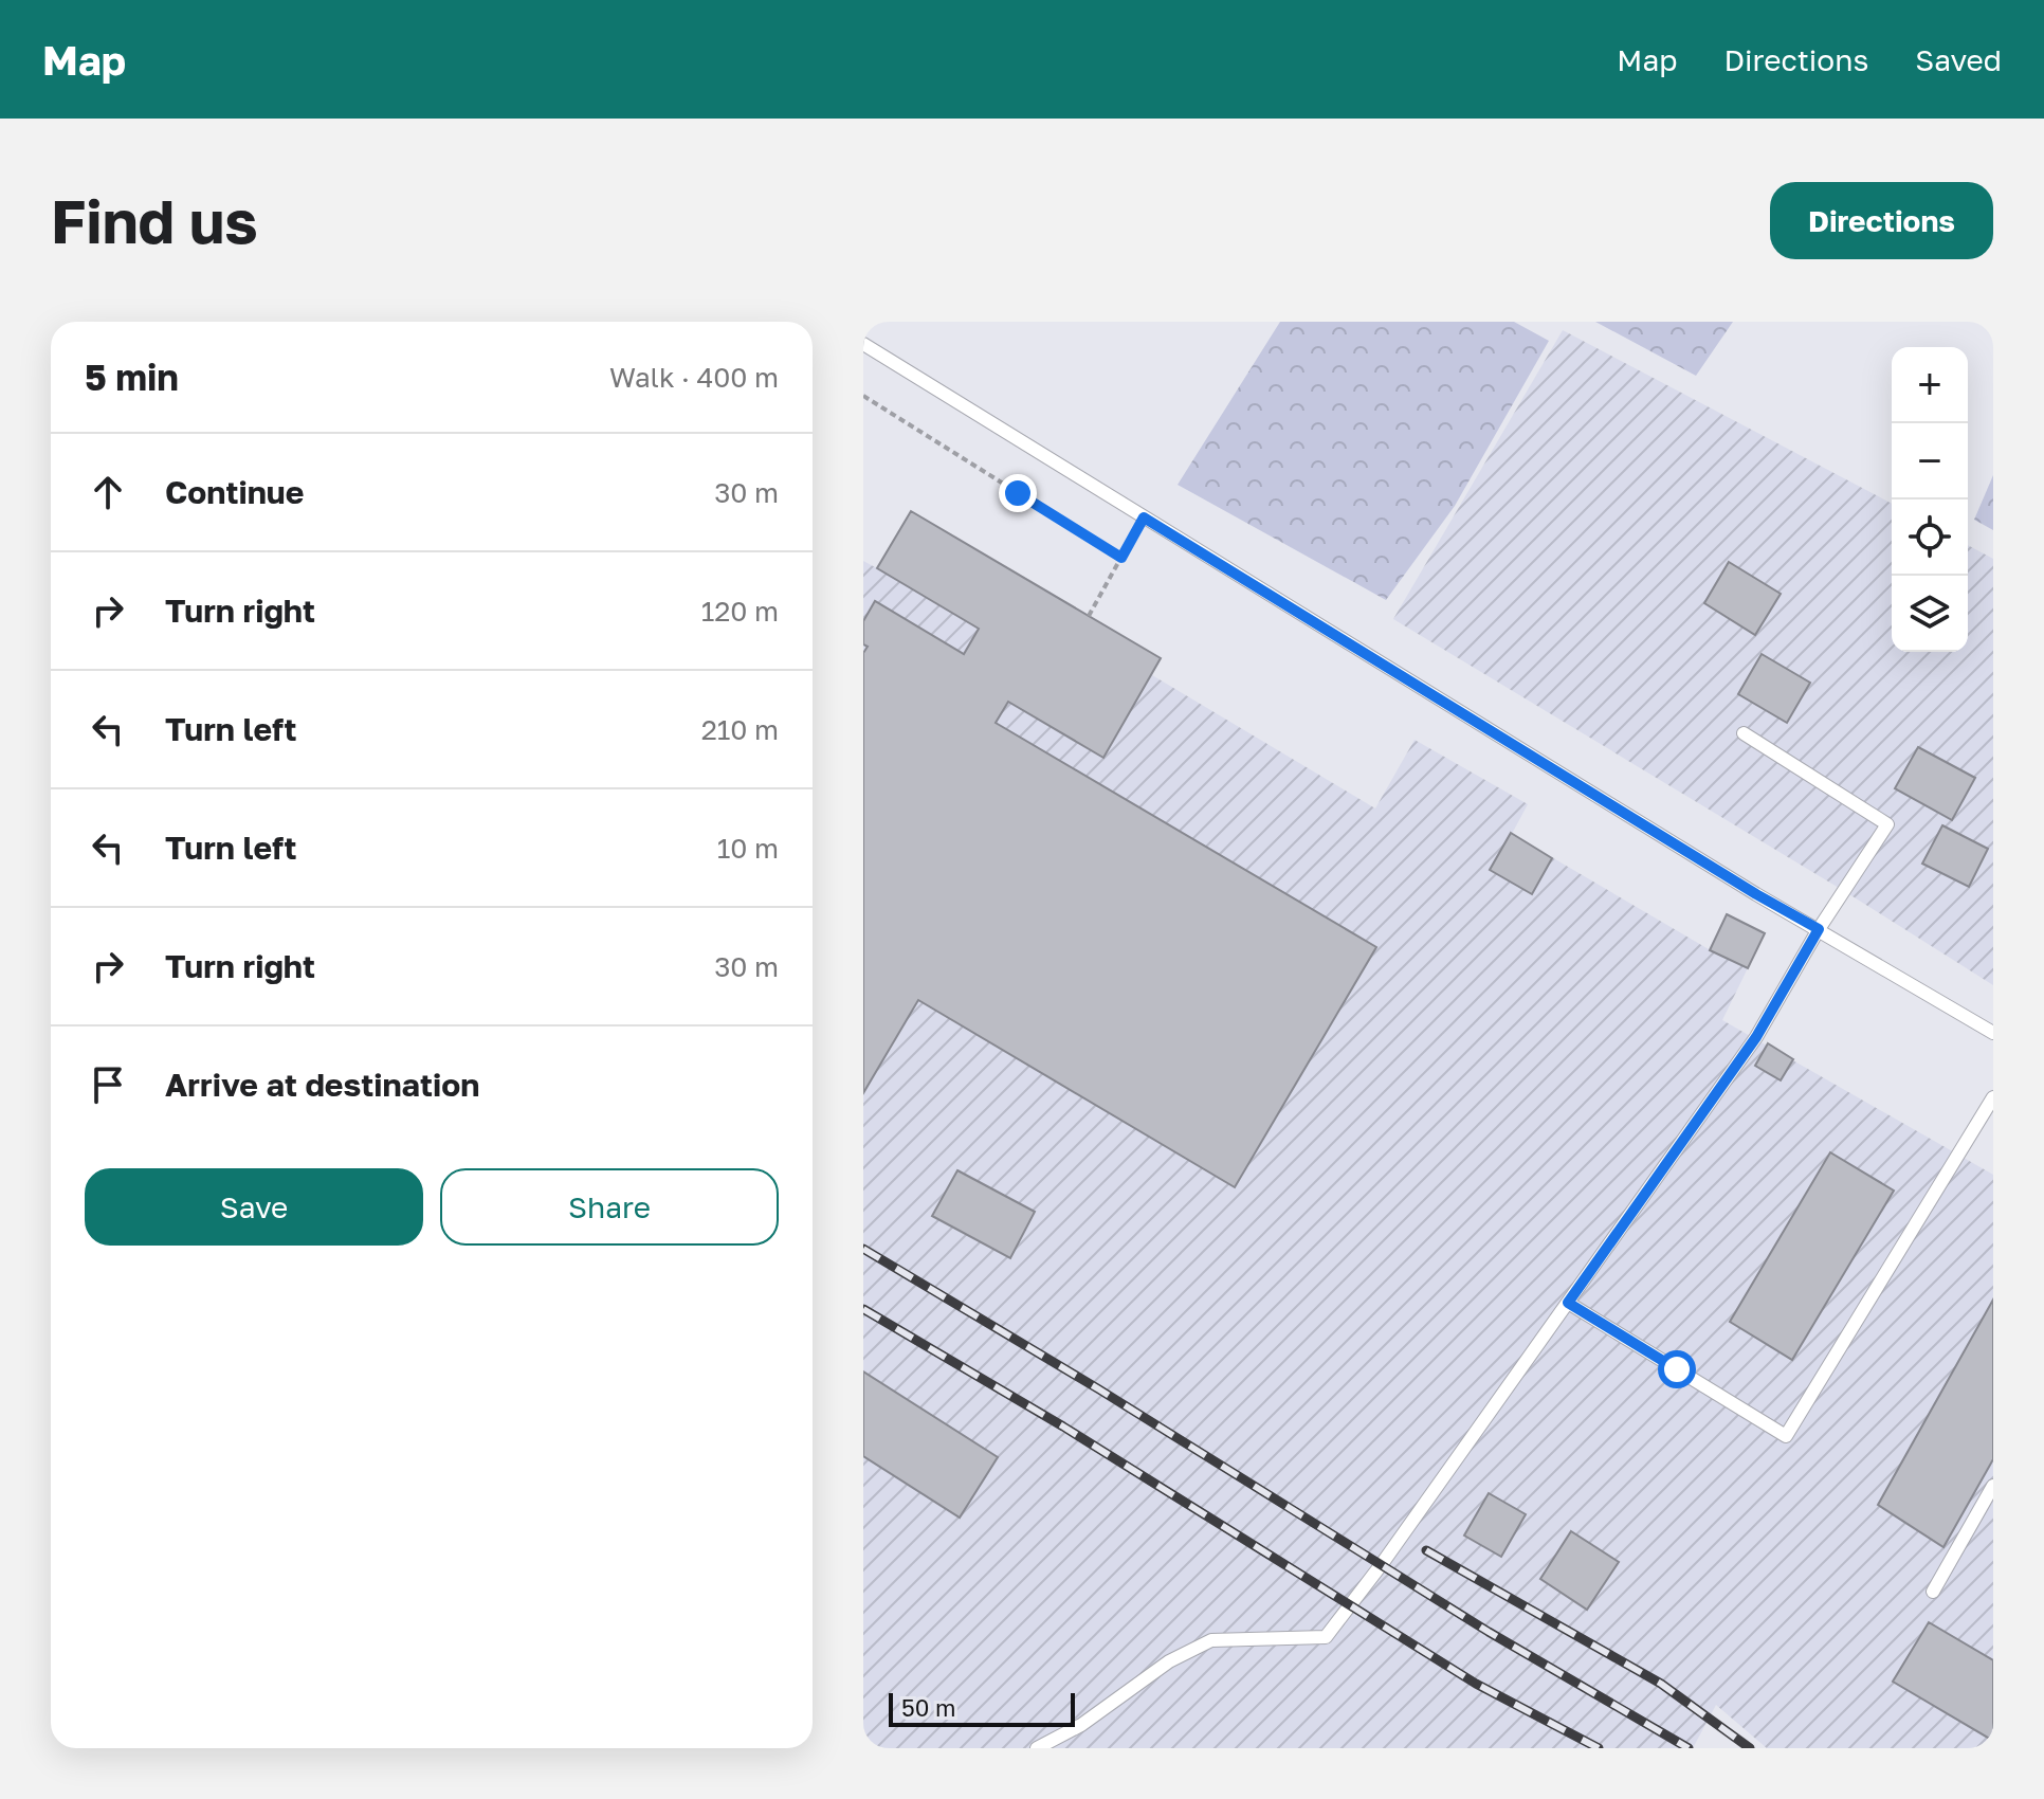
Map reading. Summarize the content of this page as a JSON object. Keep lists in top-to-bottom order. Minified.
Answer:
{"scale_bar":"50 m","page":{"header":"Map","nav":["Map","Directions","Saved"],"buttons":["Directions",["Save","Share"]],"title":"Find us","heading":["5 min","Walk · 400 m"],"map_buttons":["+","−"],"list":[["Continue","30 m"],["Turn right","120 m"],["Turn left","210 m"],["Turn left","10 m"],["Turn right","30 m"],"Arrive at destination"],"scale":"50 m"}}
